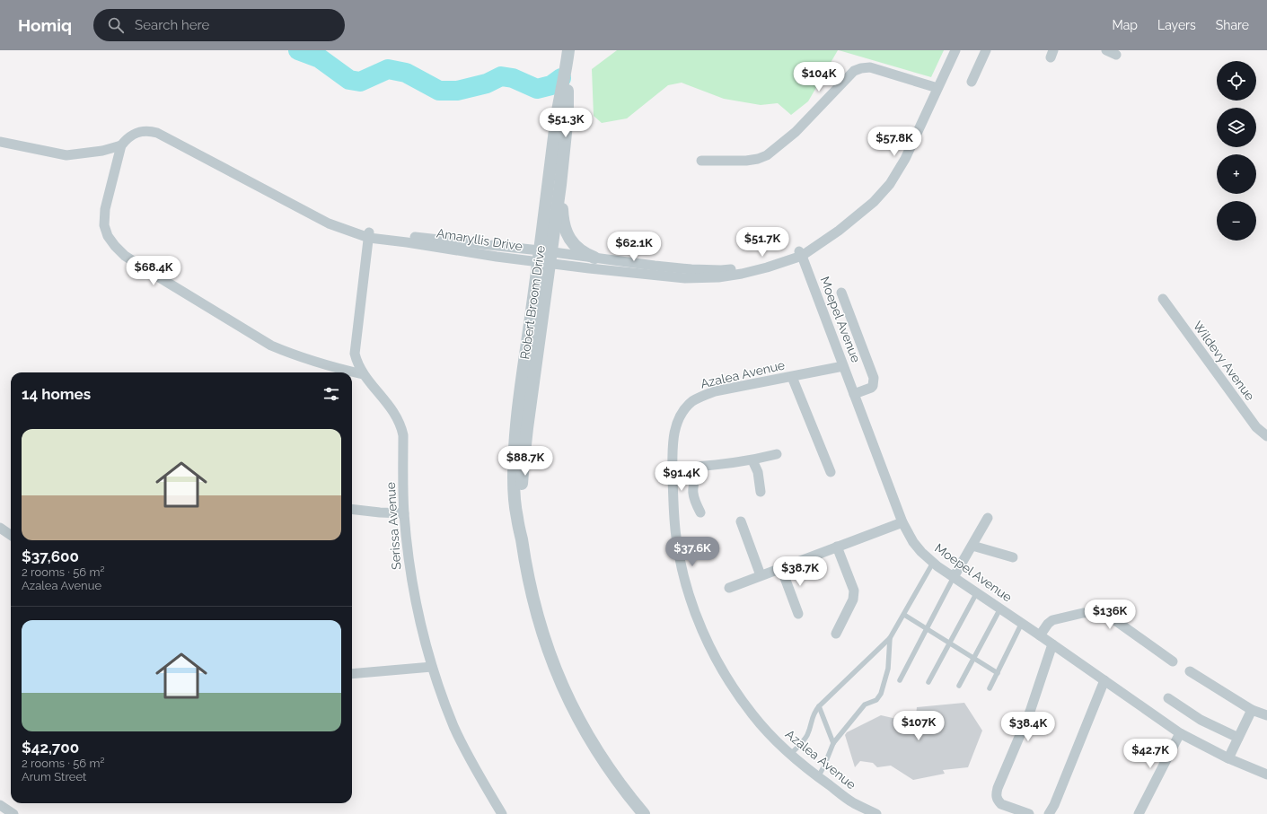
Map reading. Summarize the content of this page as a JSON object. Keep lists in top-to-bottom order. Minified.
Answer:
{"streets":{"street":["Amaryllis Drive","Robert Broom Drive","Moepel Avenue","Wildevy Avenue","Azalea Avenue","Serissa Avenue"]},"crossings":[["Amaryllis Drive","Robert Broom Drive"],["Amaryllis Drive","Moepel Avenue"],["Amaryllis Drive","Serissa Avenue"],["Moepel Avenue","Azalea Avenue"]],"page":{"header":"Homiq","search":"Search here","nav":["Map","Layers","Share"],"map_buttons":["+","−"],"price":["$104K","$51.3K","$57.8K","$51.7K","$62.1K","$68.4K","$88.7K","$91.4K","$37.6K","$38.7K","$136K","$107K","$38.4K","$42.7K"],"heading":"14 homes","list":[{"name":"$37,600","note":"2 rooms · 56 m² · Azalea Avenue"},{"name":"$42,700","note":"2 rooms · 56 m² · Arum Street"}]}}
